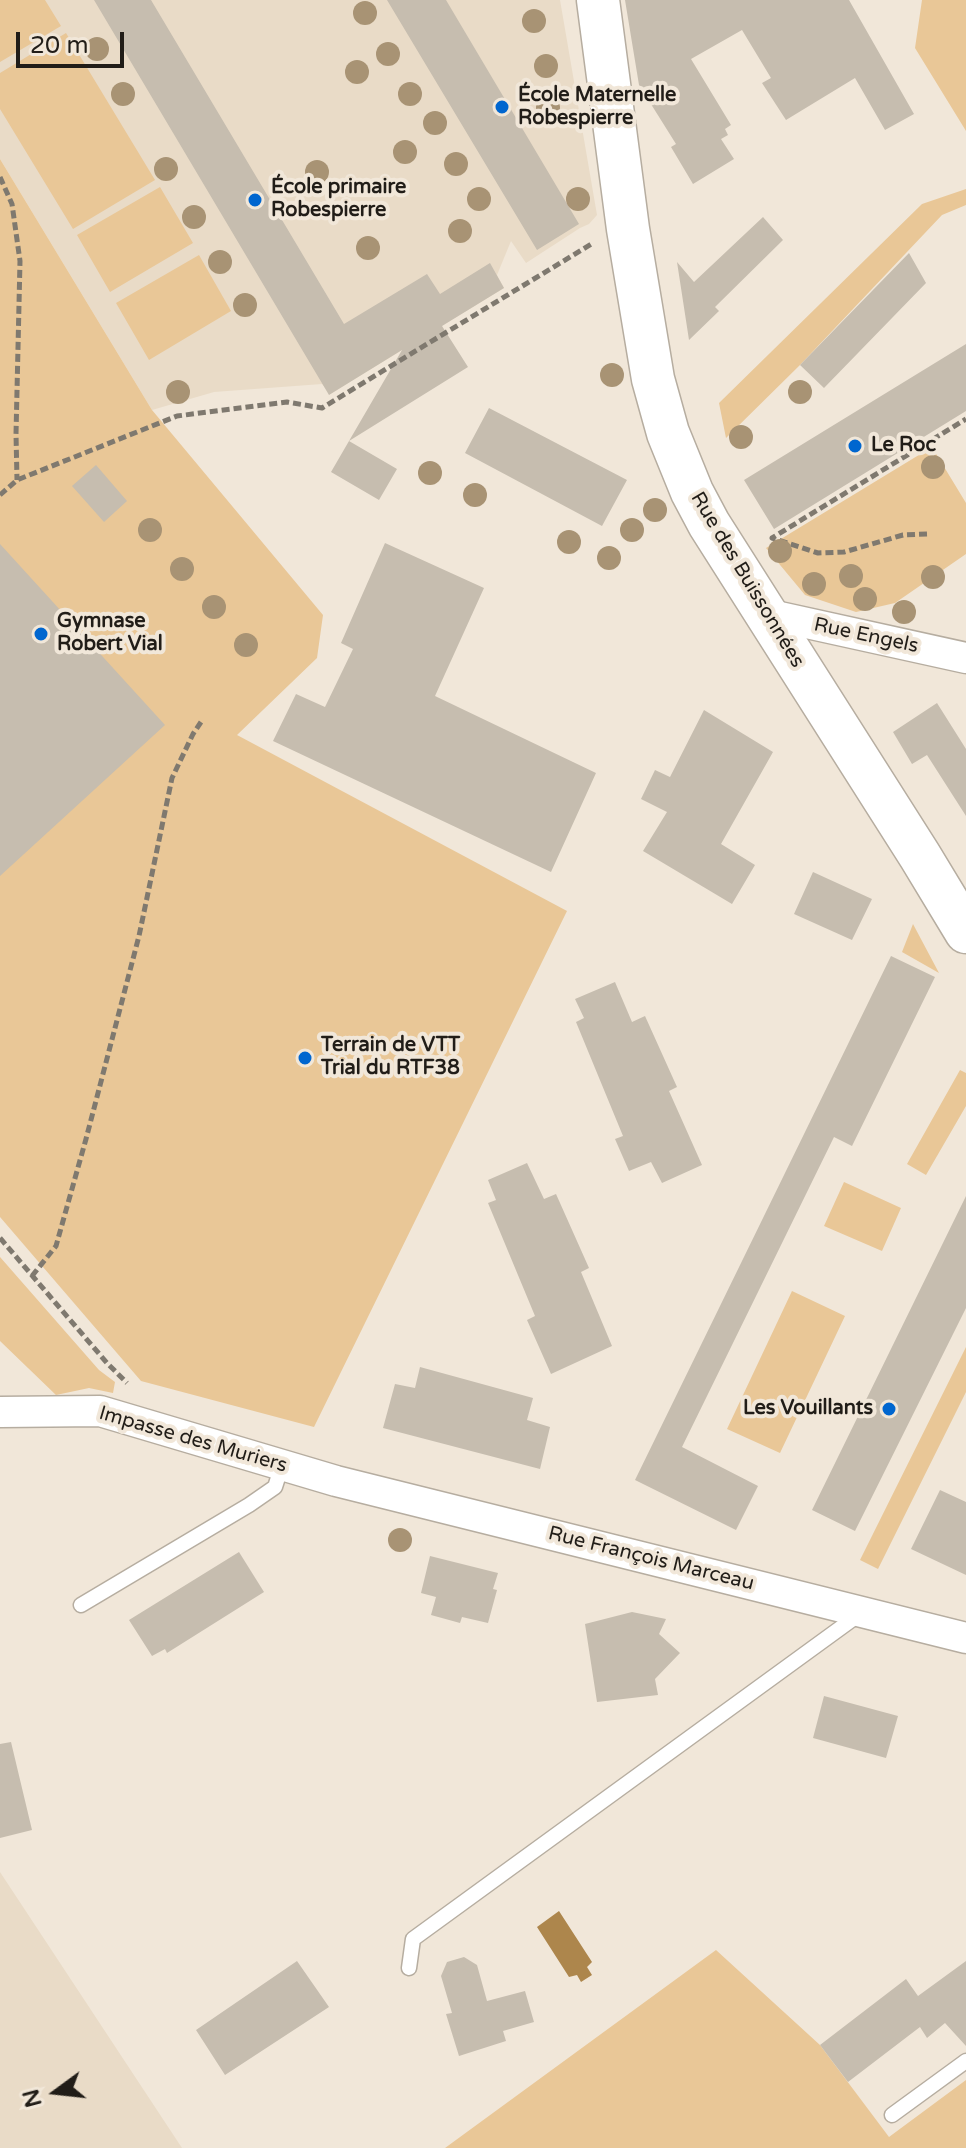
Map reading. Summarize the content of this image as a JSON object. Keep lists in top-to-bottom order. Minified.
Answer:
{"streets":{"street":["Rue des Buissonnées","Rue Engels","Impasse des Muriers","Rue François Marceau"]},"crossings":[["Rue des Buissonnées","Rue Engels"],["Impasse des Muriers","Rue François Marceau"]],"places":["École Maternelle Robespierre","École primaire Robespierre","Le Roc","Gymnase Robert Vial","Terrain de VTT Trial du RTF38","Les Vouillants"],"scale_bar":"20 m","north":"left"}
